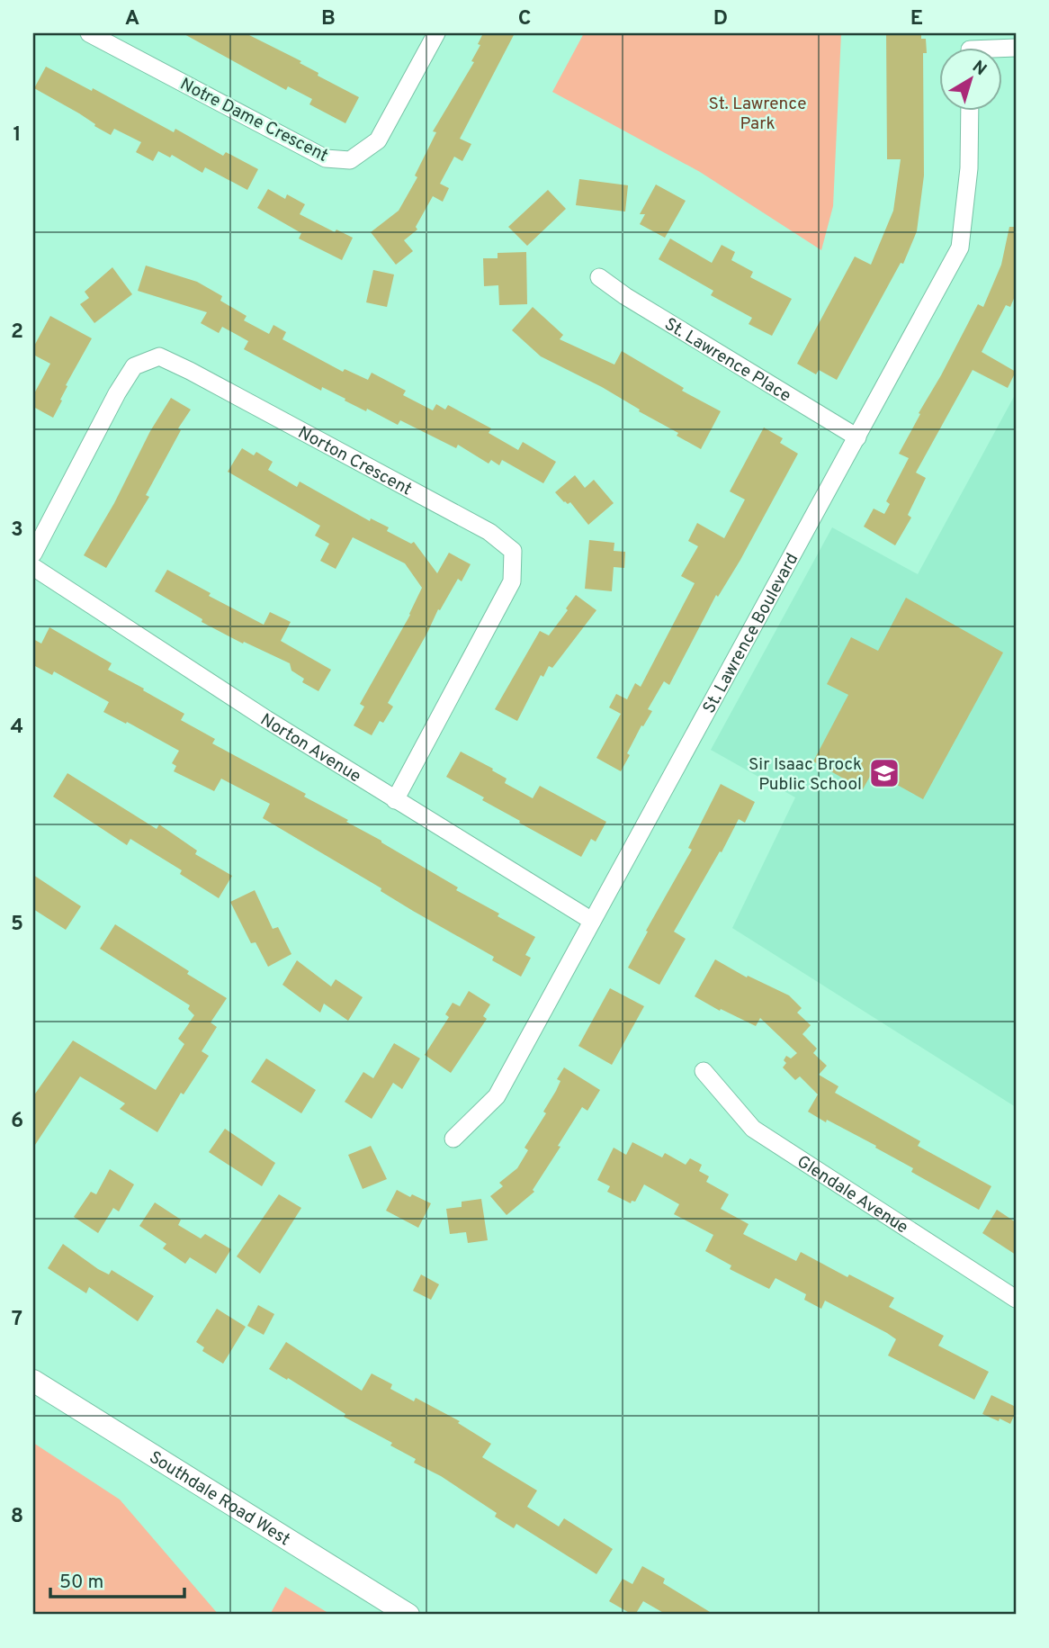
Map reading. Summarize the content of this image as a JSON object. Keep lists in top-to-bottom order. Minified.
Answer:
{"streets":{"main road":["Southdale Road West"],"street":["Notre Dame Crescent","St. Lawrence Place","Norton Crescent","St. Lawrence Boulevard","Norton Avenue","Glendale Avenue"]},"crossings":[["St. Lawrence Place","St. Lawrence Boulevard"],["Norton Crescent","Norton Avenue"],["St. Lawrence Boulevard","Norton Avenue"]],"parks":["St. Lawrence Park"],"places":{"school or university":["Sir Isaac Brock Public School"]},"scale_bar":"50 m","north":"top right","grid":{"columns":["A","B","C","D","E"],"rows":["1","2","3","4","5","6","7","8"]}}
